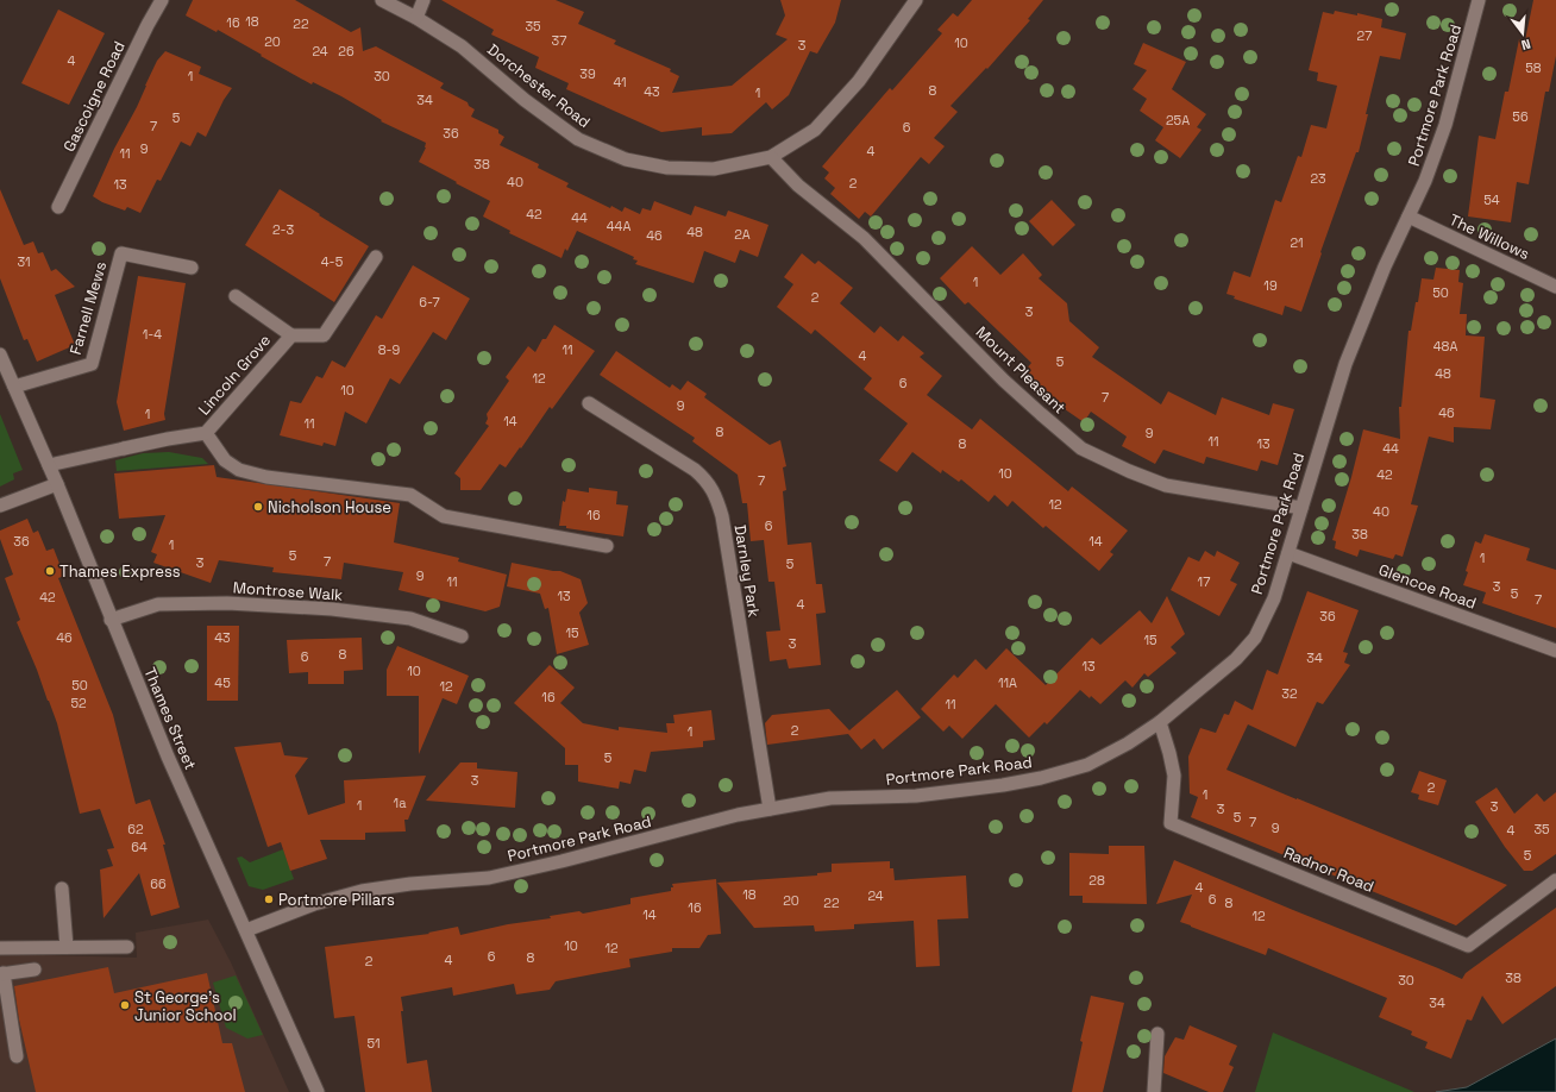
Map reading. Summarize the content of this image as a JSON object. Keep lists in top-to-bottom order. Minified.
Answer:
{"streets":{"street":["Dorchester Road","Portmore Park Road","Gascoigne Road","The Willows","Farnell Mews","Mount Pleasant","Lincoln Grove","Darnley Park","Glencoe Road","Montrose Walk","Thames Street","Radnor Road"]},"crossings":[["Dorchester Road","Mount Pleasant"],["Portmore Park Road","The Willows"],["Portmore Park Road","Mount Pleasant"],["Portmore Park Road","Darnley Park"],["Portmore Park Road","Glencoe Road"],["Portmore Park Road","Thames Street"],["Portmore Park Road","Radnor Road"],["Farnell Mews","Thames Street"],["Lincoln Grove","Thames Street"],["Montrose Walk","Thames Street"]],"places":["Nicholson House","Thames Express","Portmore Pillars","St George's Junior School"],"house_numbers":["18","16","22","35","27","37","20","10","3","24","26","4","58","39","1","30","41","8","43","1","34","56","5","25A","7","6","36","9","4","11","38","23","40","2","13","54","42","44","44A","2-3","48","2A","46","21","31","4-5","1","19","50","2","6-7","3","1-4","48A","8-9","11","4","5","48","12","6","10","7","9","46","1","14","11","8","9","11","8","13","44","10","42","7","12","40","16","6","38","36","14","1","5","1","7","3","5","9","11","17","3","5","13","42","7","4","36","15","46","43","15","3","8","6","34","13","10","45","11A","50","12","32","16","52","11","2","1","5","3","2","1","1a","1","3","3","5","7","9","62","35","4","64","5","28","66","4","18","24","6","20","22","8","16","14","12","10","12","6","8","4","2","38","30","34","51"],"north":"bottom"}
